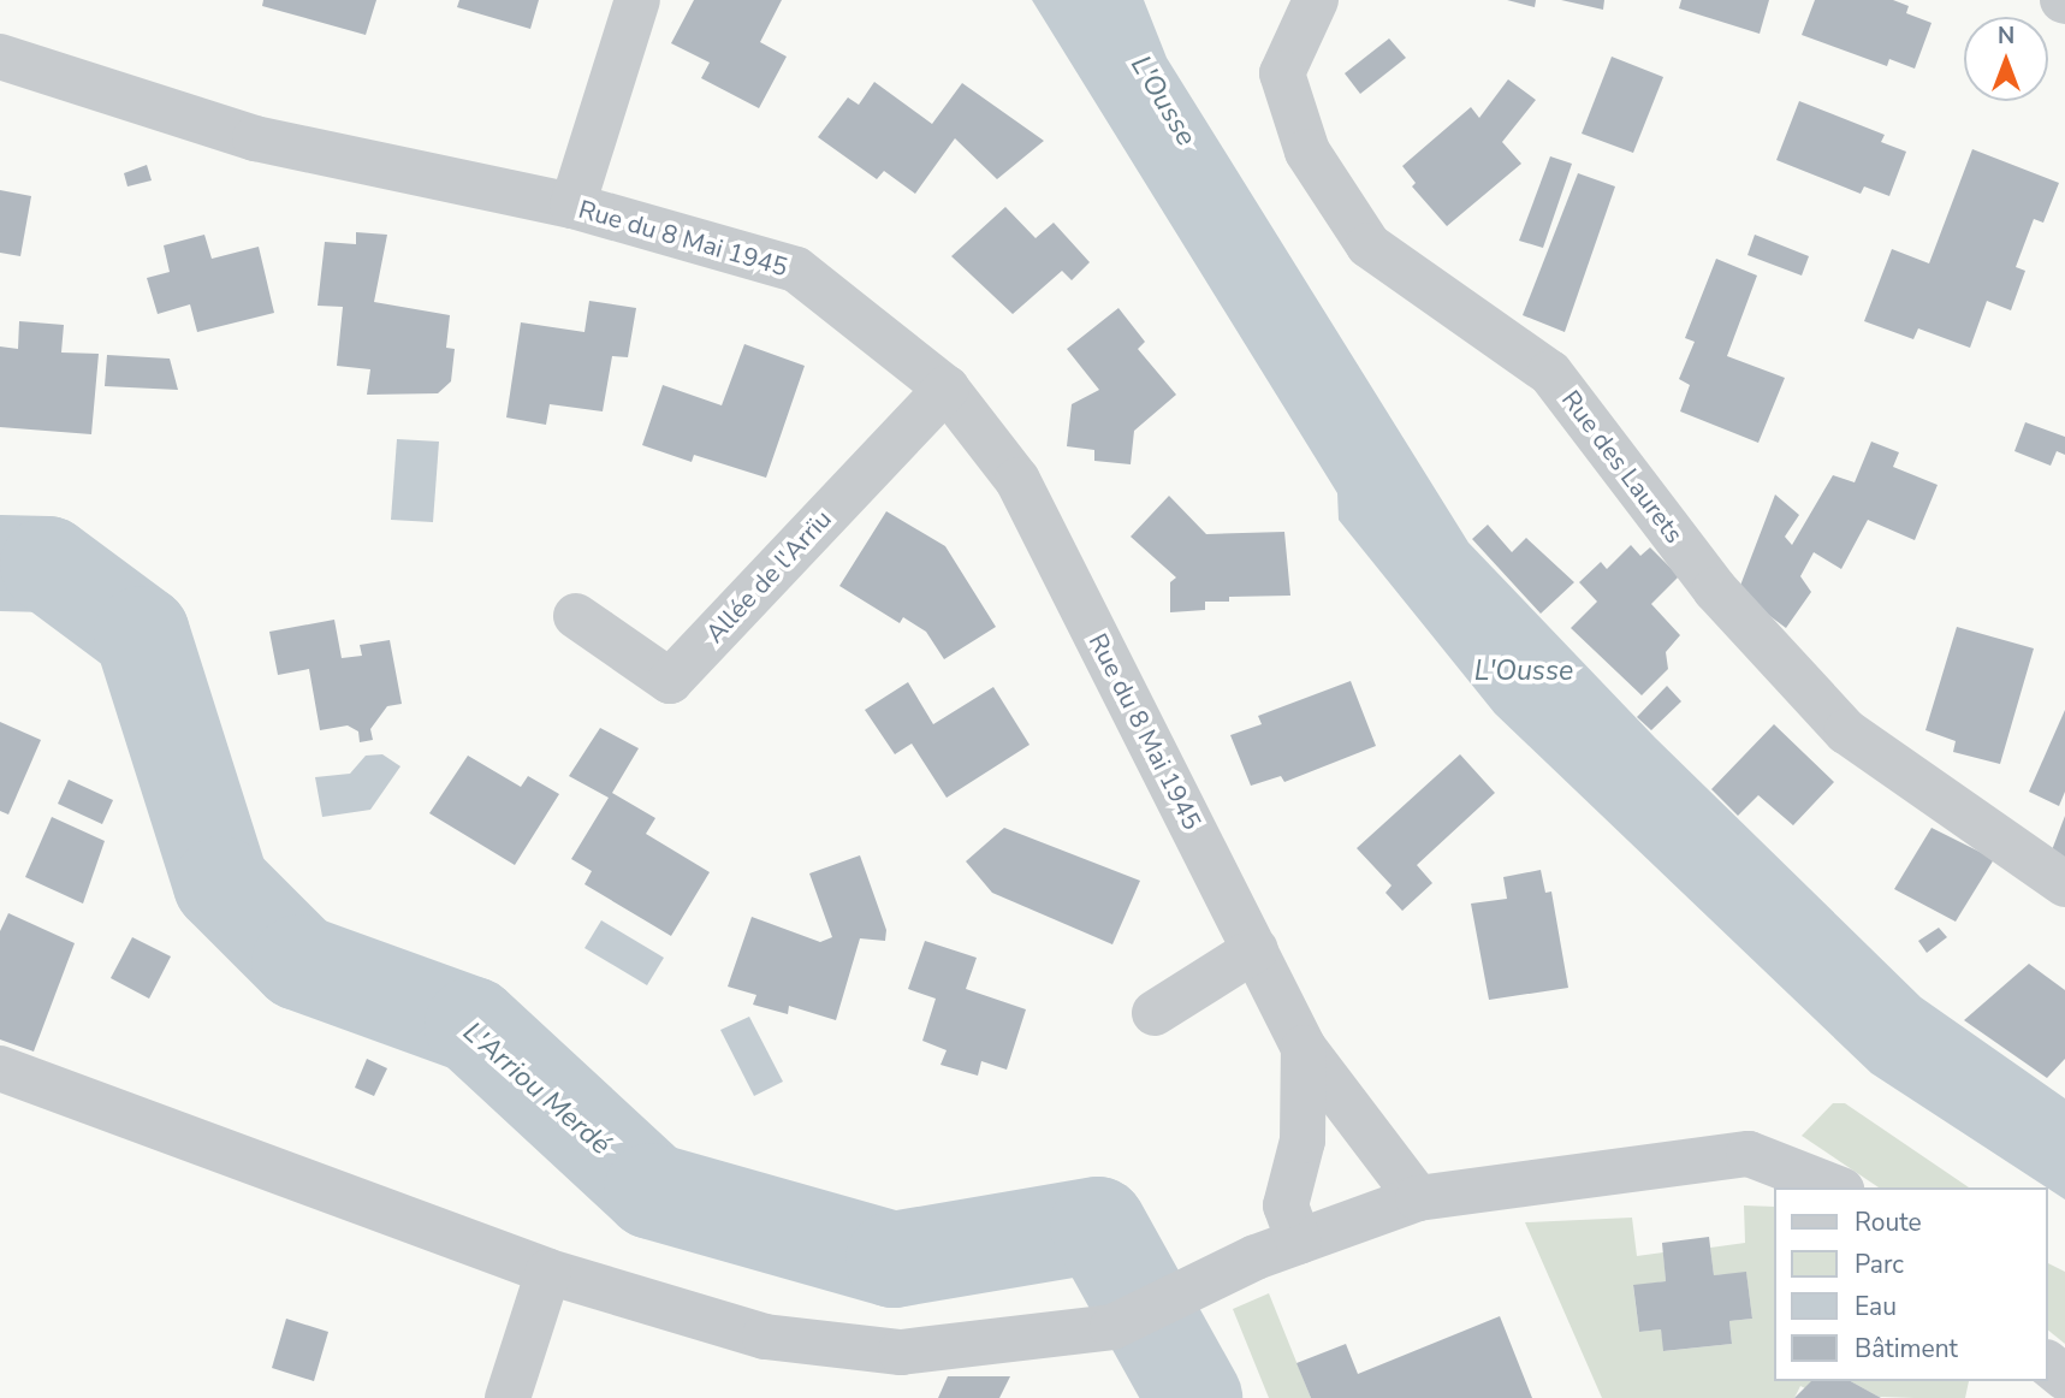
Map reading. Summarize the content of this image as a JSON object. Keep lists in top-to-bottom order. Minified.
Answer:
{"streets":{"street":["Rue du 8 Mai 1945","Rue des Laurets","Allée de l'Arrïu"]},"crossings":[["Rue du 8 Mai 1945","Allée de l'Arrïu"]],"water":["L'Ousse","L'Arriou Merdé"],"legend":["Route","Parc","Eau","Bâtiment"],"north":"top"}
